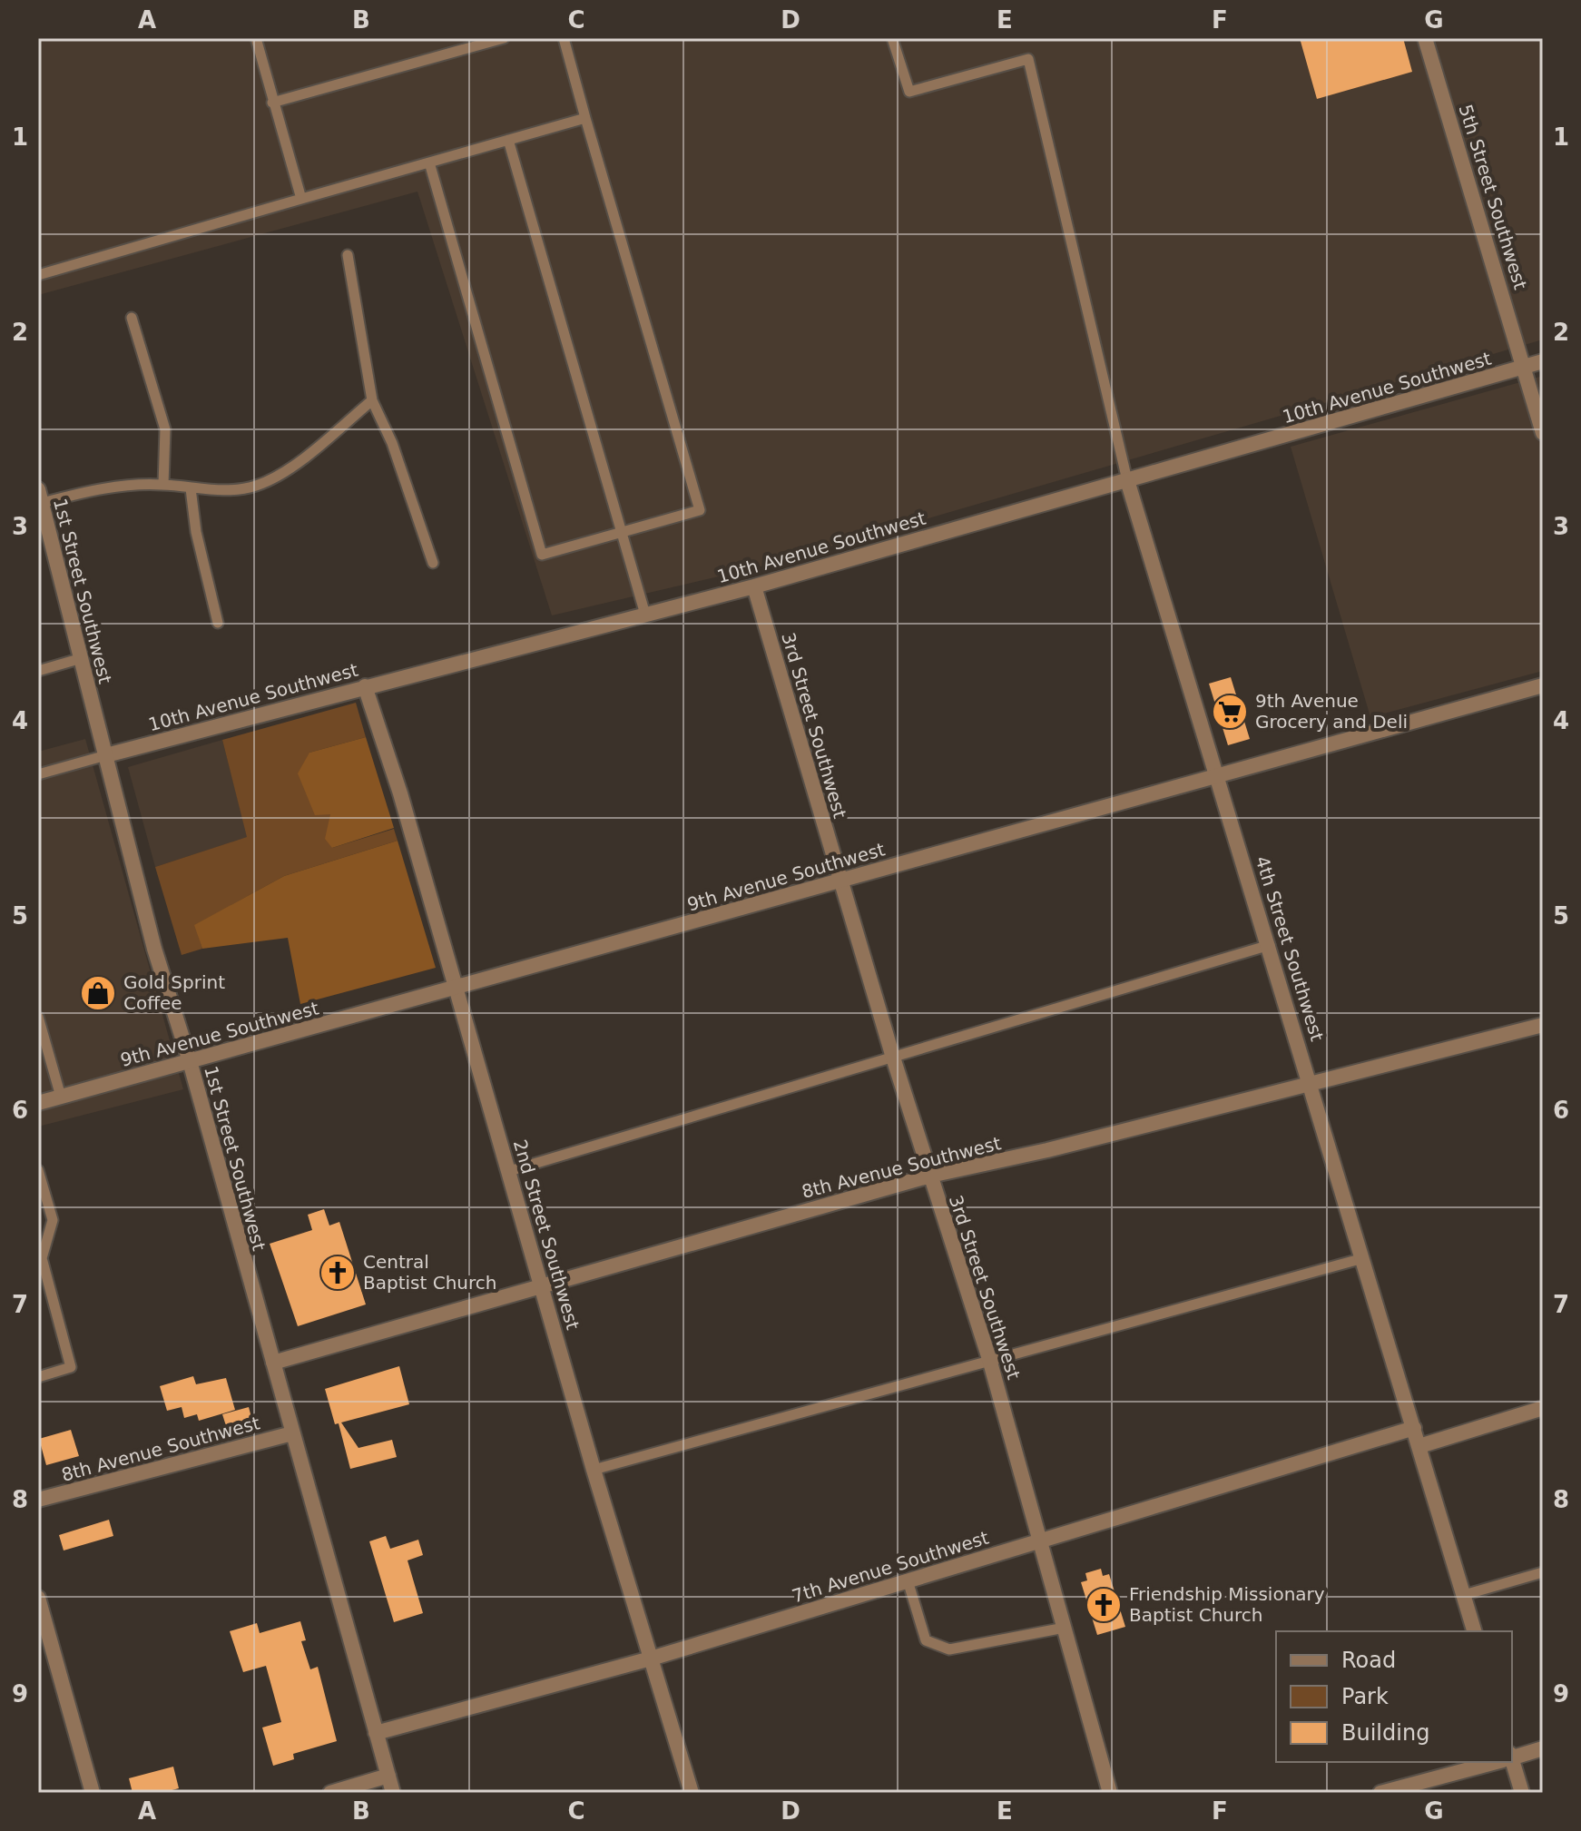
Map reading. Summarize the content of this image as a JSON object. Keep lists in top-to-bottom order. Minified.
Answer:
{"streets":{"street":["5th Street Southwest","10th Avenue Southwest","1st Street Southwest","3rd Street Southwest","9th Avenue Southwest","4th Street Southwest","8th Avenue Southwest","2nd Street Southwest","7th Avenue Southwest"]},"crossings":[["5th Street Southwest","10th Avenue Southwest"],["10th Avenue Southwest","1st Street Southwest"],["10th Avenue Southwest","3rd Street Southwest"],["10th Avenue Southwest","4th Street Southwest"],["10th Avenue Southwest","2nd Street Southwest"],["1st Street Southwest","9th Avenue Southwest"],["1st Street Southwest","8th Avenue Southwest"],["1st Street Southwest","7th Avenue Southwest"],["3rd Street Southwest","9th Avenue Southwest"],["3rd Street Southwest","8th Avenue Southwest"],["3rd Street Southwest","7th Avenue Southwest"],["9th Avenue Southwest","4th Street Southwest"],["9th Avenue Southwest","2nd Street Southwest"],["4th Street Southwest","8th Avenue Southwest"],["4th Street Southwest","7th Avenue Southwest"],["8th Avenue Southwest","2nd Street Southwest"],["2nd Street Southwest","7th Avenue Southwest"]],"places":{"supermarket":["9th Avenue Grocery and Deli"],"shop":["Gold Sprint Coffee"],"church":["Central Baptist Church","Friendship Missionary Baptist Church"]},"legend":["Road","Park","Building"],"grid":{"columns":["A","B","C","D","E","F","G"],"rows":["1","2","3","4","5","6","7","8","9"]}}
